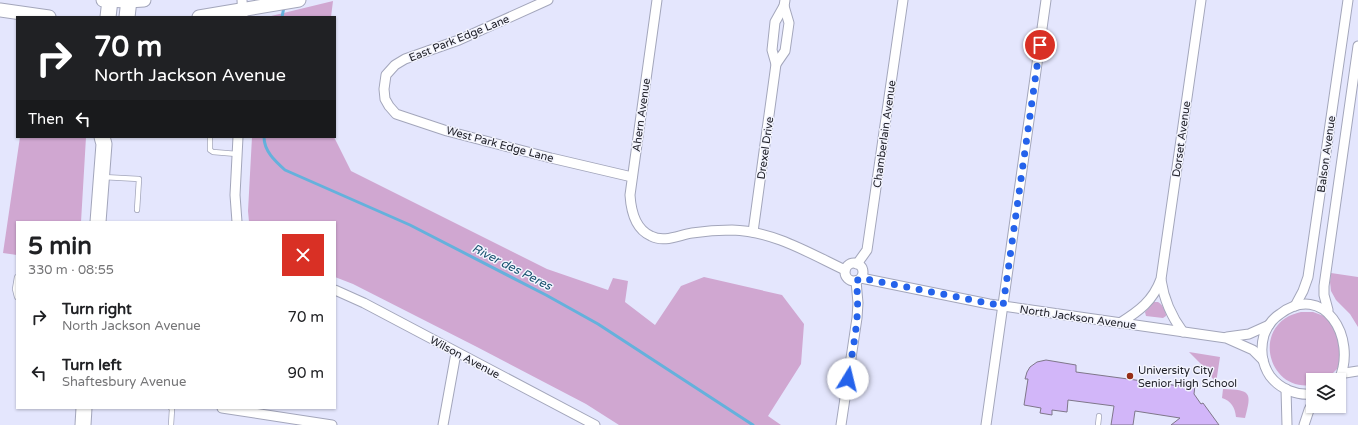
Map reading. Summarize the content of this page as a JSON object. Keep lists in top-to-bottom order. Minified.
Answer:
{"streets":{"street":["East Park Edge Lane","Ahern Avenue","Chamberlain Avenue","Dorset Avenue","West Park Edge Lane","Drexel Drive","Balson Avenue","North Jackson Avenue","Wilson Avenue"]},"crossings":[["East Park Edge Lane","West Park Edge Lane"],["Ahern Avenue","West Park Edge Lane"],["Ahern Avenue","Drexel Drive"],["Chamberlain Avenue","North Jackson Avenue"],["Dorset Avenue","North Jackson Avenue"]],"water":["River des Peres"],"places":["University City Senior High School"],"page":{"turn":["70 m","North Jackson Avenue"],"then":"Then","heading":["5 min","330 m · 08:55"],"list":[{"name":"Turn right","note":"North Jackson Avenue","value":"70 m"},{"name":"Turn left","note":"Shaftesbury Avenue","value":"90 m"}]}}
